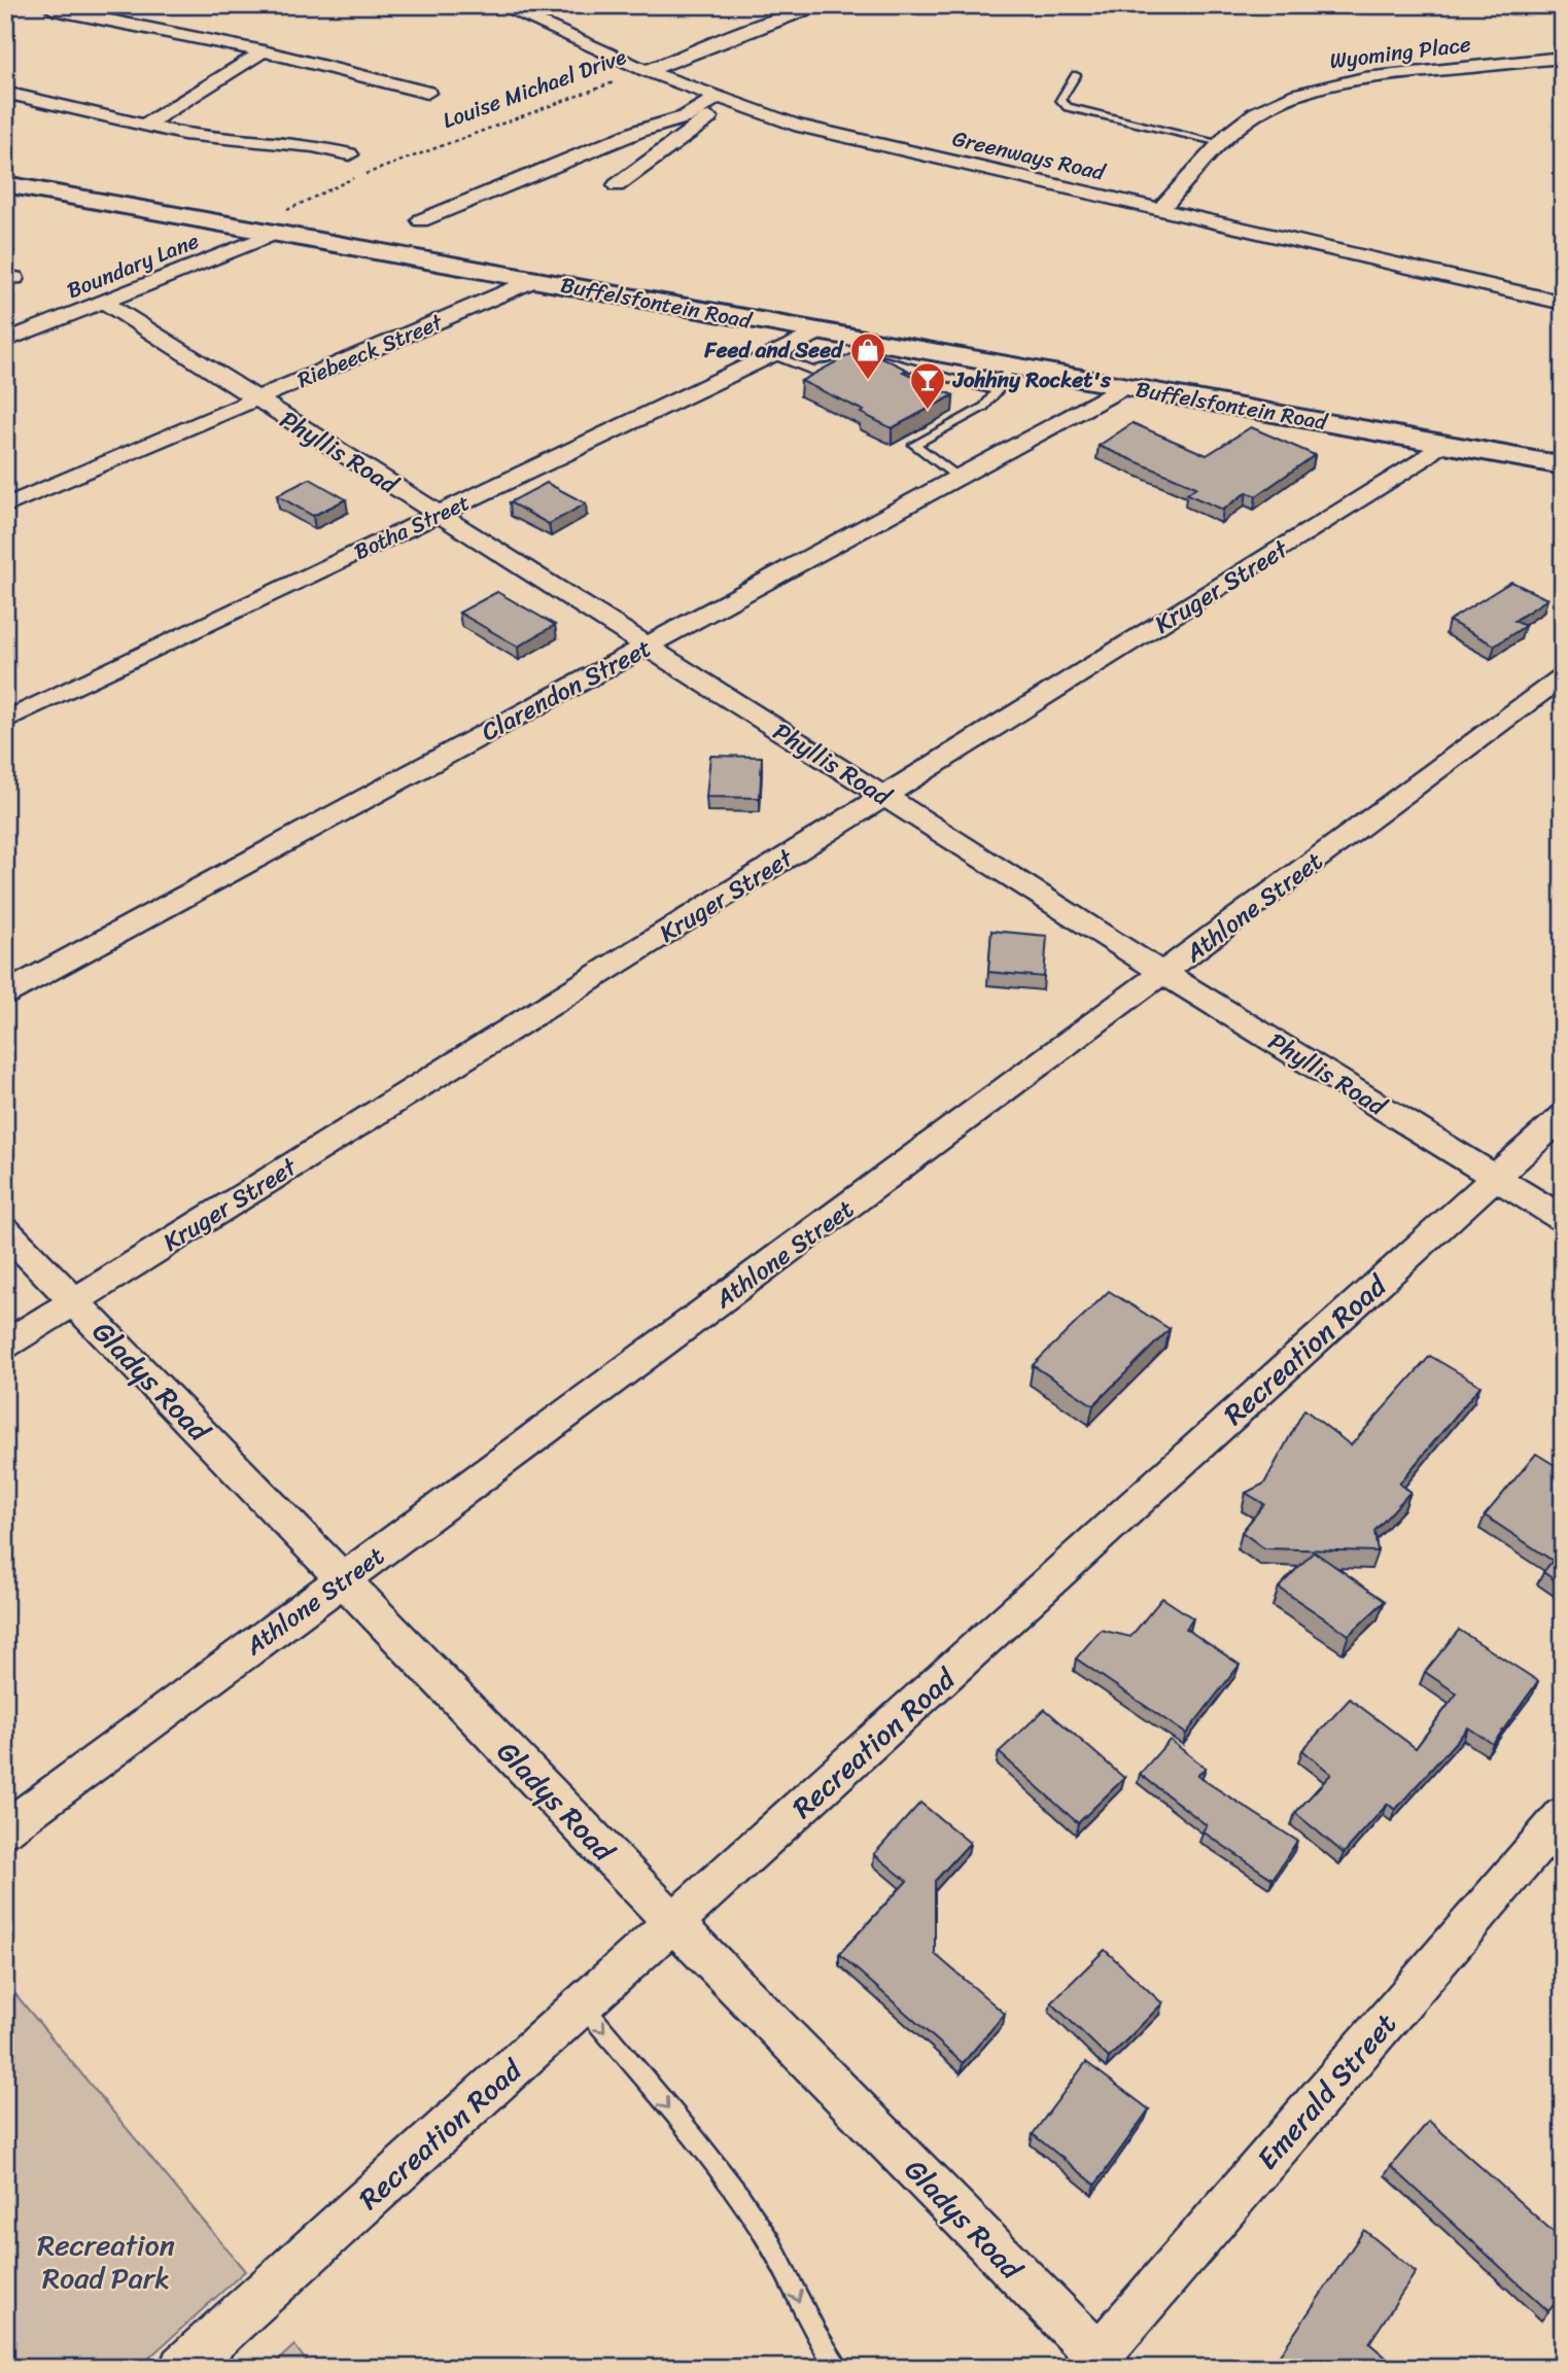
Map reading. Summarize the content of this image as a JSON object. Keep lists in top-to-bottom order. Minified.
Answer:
{"streets":{"main road":["Buffelsfontein Road"],"street":["Wyoming Place","Louise Michael Drive","Greenways Road","Boundary Lane","Riebeeck Street","Phyllis Road","Botha Street","Kruger Street","Clarendon Street","Athlone Street","Recreation Road","Gladys Road","Emerald Street"]},"crossings":[["Wyoming Place","Greenways Road"],["Louise Michael Drive","Greenways Road"],["Louise Michael Drive","Boundary Lane"],["Louise Michael Drive","Buffelsfontein Road"],["Boundary Lane","Buffelsfontein Road"],["Boundary Lane","Phyllis Road"],["Buffelsfontein Road","Riebeeck Street"],["Buffelsfontein Road","Botha Street"],["Buffelsfontein Road","Kruger Street"],["Buffelsfontein Road","Clarendon Street"],["Riebeeck Street","Phyllis Road"],["Phyllis Road","Botha Street"],["Phyllis Road","Kruger Street"],["Phyllis Road","Clarendon Street"],["Phyllis Road","Athlone Street"],["Phyllis Road","Recreation Road"],["Kruger Street","Gladys Road"],["Athlone Street","Gladys Road"],["Recreation Road","Gladys Road"],["Gladys Road","Emerald Street"]],"parks":["Recreation Road Park"],"places":{"shop":["Feed and Seed"],"bar":["Johhny Rocket's"]}}
